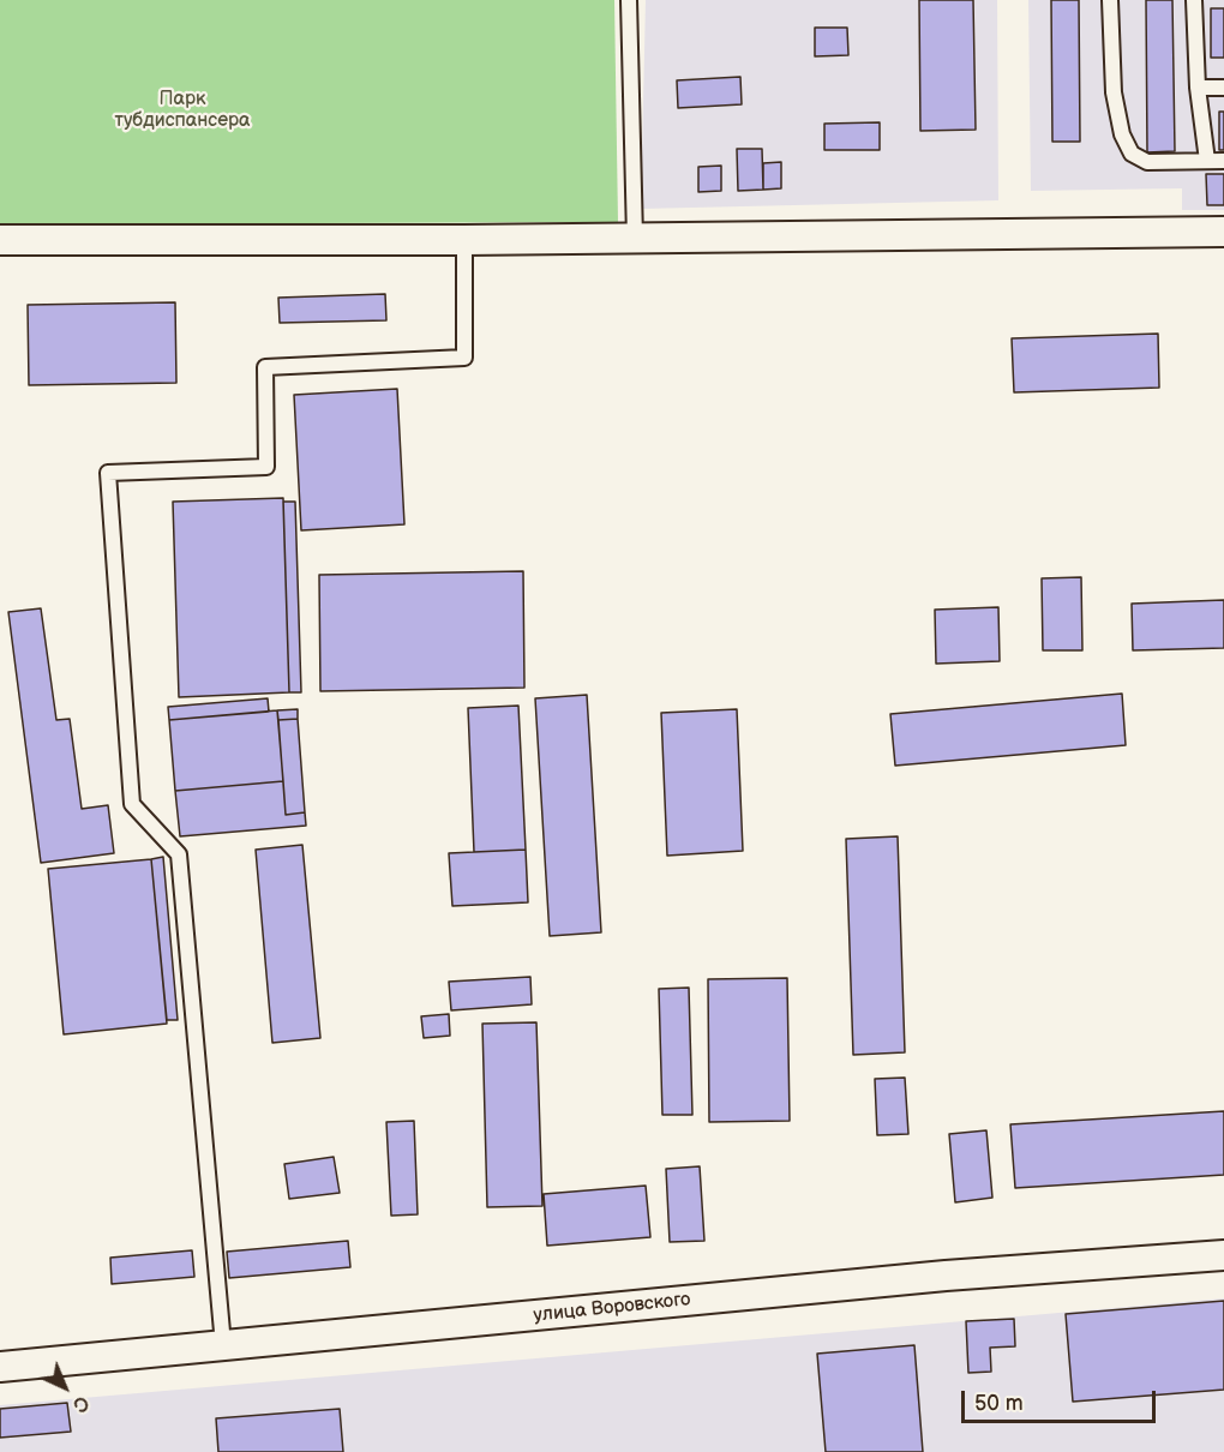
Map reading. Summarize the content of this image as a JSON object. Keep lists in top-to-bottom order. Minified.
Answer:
{"streets":{"street":["улица Воровского"]},"parks":["Парк тубдиспансера"],"scale_bar":"50 m","north":"bottom right"}
